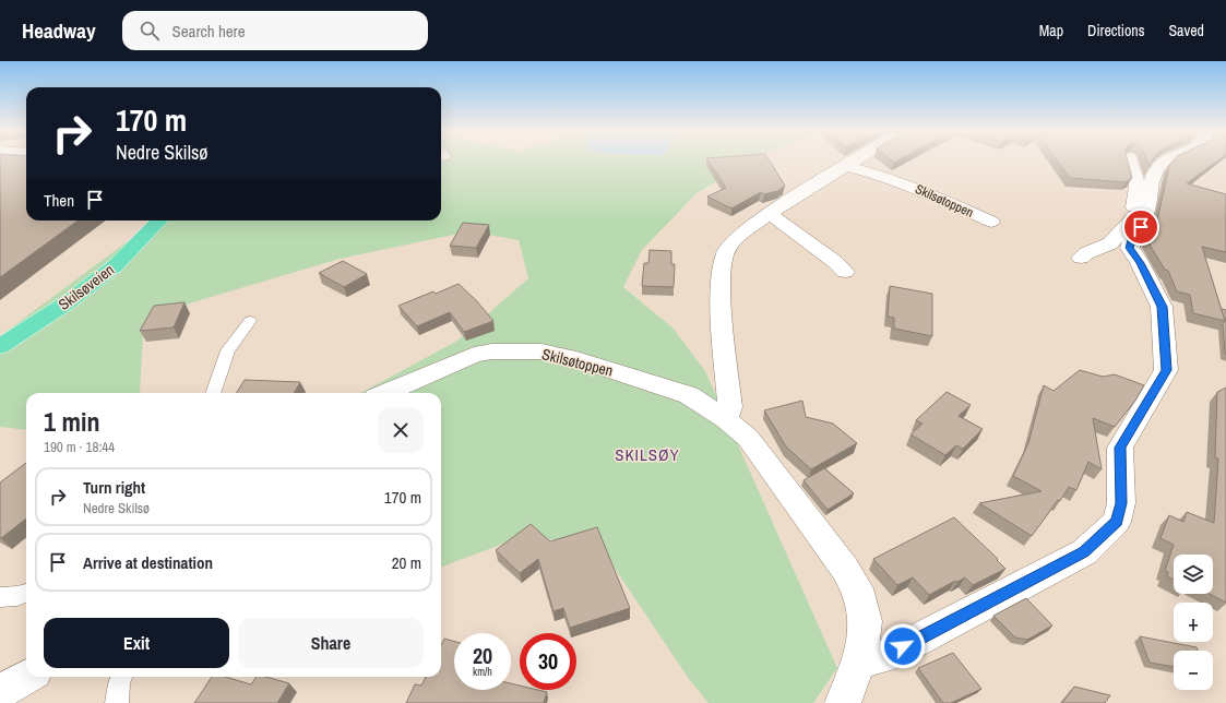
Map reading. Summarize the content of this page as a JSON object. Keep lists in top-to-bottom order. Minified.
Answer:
{"streets":{"main road":["Skilsøveien"],"street":["Skilsøtoppen"]},"districts":["SKILSØY"],"page":{"header":"Headway","search":"Search here","nav":["Map","Directions","Saved"],"turn":["170 m","Nedre Skilsø"],"then":"Then","heading":["1 min","190 m · 18:44"],"list":[{"name":"Turn right","note":"Nedre Skilsø","value":"170 m"},{"name":"Arrive at destination","value":"20 m"}],"map_buttons":["+","−"],"buttons":["Exit","Share"],"speed":"20 km/h","limit":"30"}}
